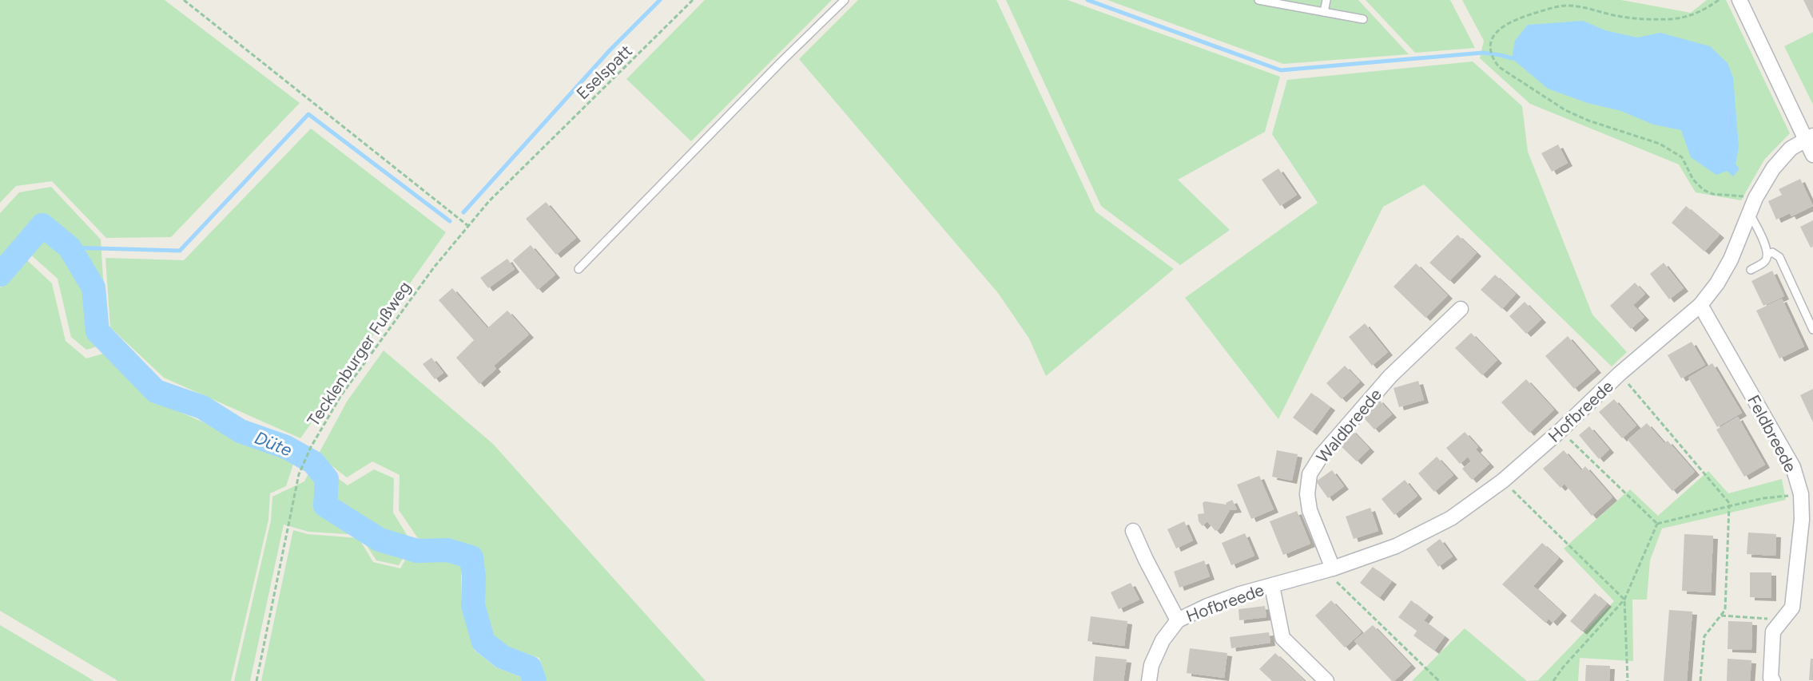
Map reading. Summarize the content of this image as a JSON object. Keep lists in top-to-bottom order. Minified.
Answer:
{"streets":{"street":["Hofbreede","Waldbreede","Feldbreede"],"path":["Eselspatt","Tecklenburger Fußweg"]},"crossings":[["Eselspatt","Tecklenburger Fußweg"],["Hofbreede","Waldbreede"],["Hofbreede","Feldbreede"]],"water":["Düte"]}
